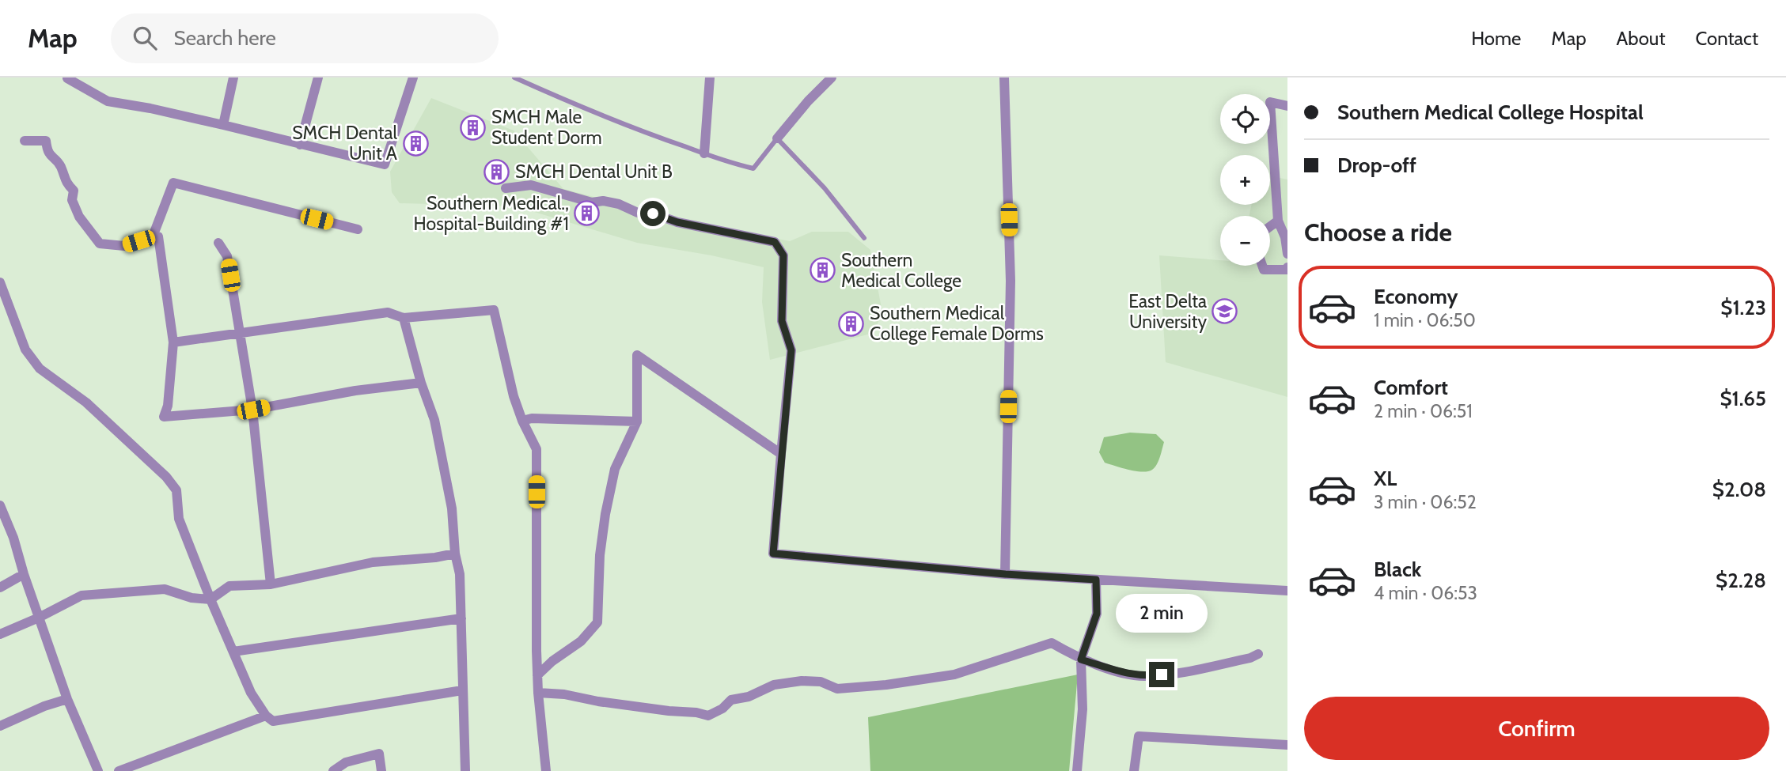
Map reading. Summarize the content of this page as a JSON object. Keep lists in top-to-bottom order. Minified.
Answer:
{"places":{"building":["SMCH Male Student Dorm","SMCH Dental Unit A","SMCH Dental Unit B","Southern Medical., Hospital-Building #1","Southern Medical College","Southern Medical College Female Dorms"],"school or university":["East Delta University"]},"page":{"header":"Map","search":"Search here","nav":["Home","Map","About","Contact"],"banner":["Southern Medical College Hospital","Drop-off"],"map_buttons":["+","−"],"heading":"Choose a ride","list":[{"name":"Economy","note":"1 min · 06:50","value":"$1.23"},{"name":"Comfort","note":"2 min · 06:51","value":"$1.65"},{"name":"XL","note":"3 min · 06:52","value":"$2.08"},{"name":"Black","note":"4 min · 06:53","value":"$2.28"}],"bubble":"2 min","buttons":"Confirm"}}
